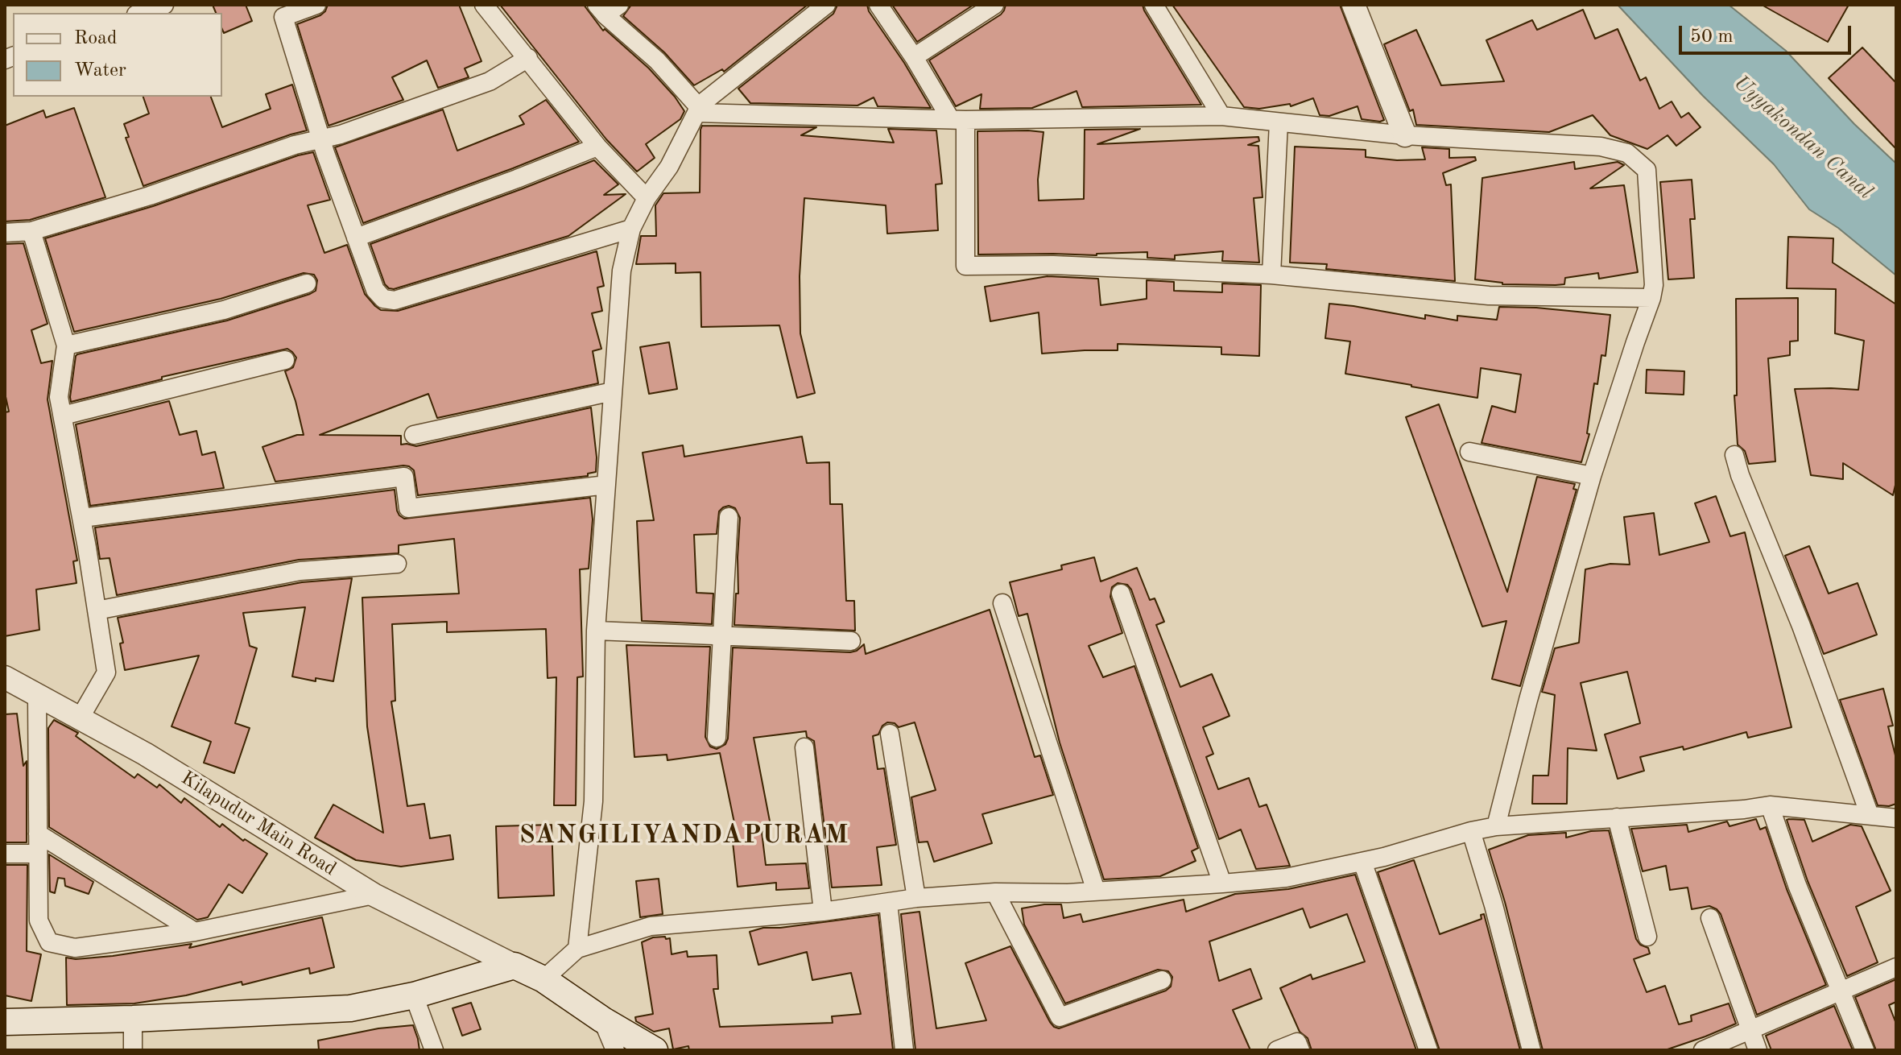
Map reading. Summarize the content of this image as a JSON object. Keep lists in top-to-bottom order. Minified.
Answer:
{"streets":{"street":["Kilapudur Main Road"]},"districts":["SANGILIYANDAPURAM"],"water":["Uyyakondan Canal"],"legend":["Road","Water"],"scale_bar":"50 m"}
